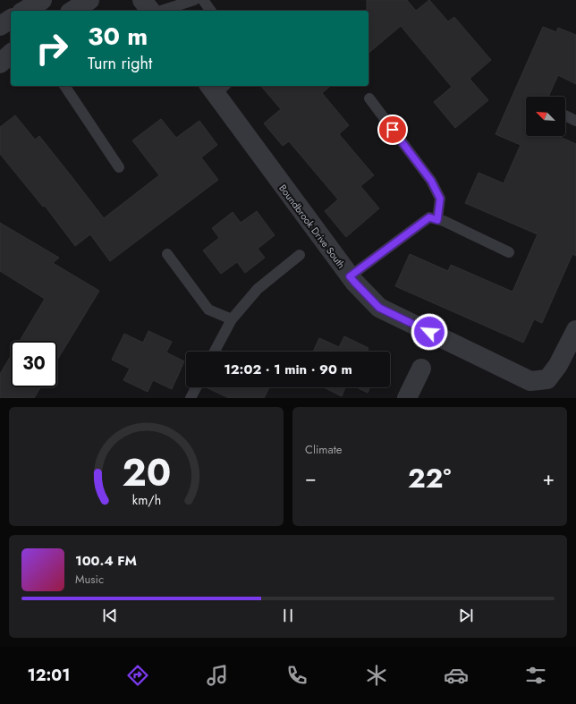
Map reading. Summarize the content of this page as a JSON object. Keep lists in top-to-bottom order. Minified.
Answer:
{"streets":{"street":["Boundbrook Drive South"]},"north":"top left","page":{"turn":["30 m","Turn right"],"limit":"30","trip":"12:02 · 1 min · 90 m","tile":"Climate","heat":["−","22°","+"],"song":["100.4 FM","Music"],"tabs":"12:01","gauge":["20","km/h"]}}
